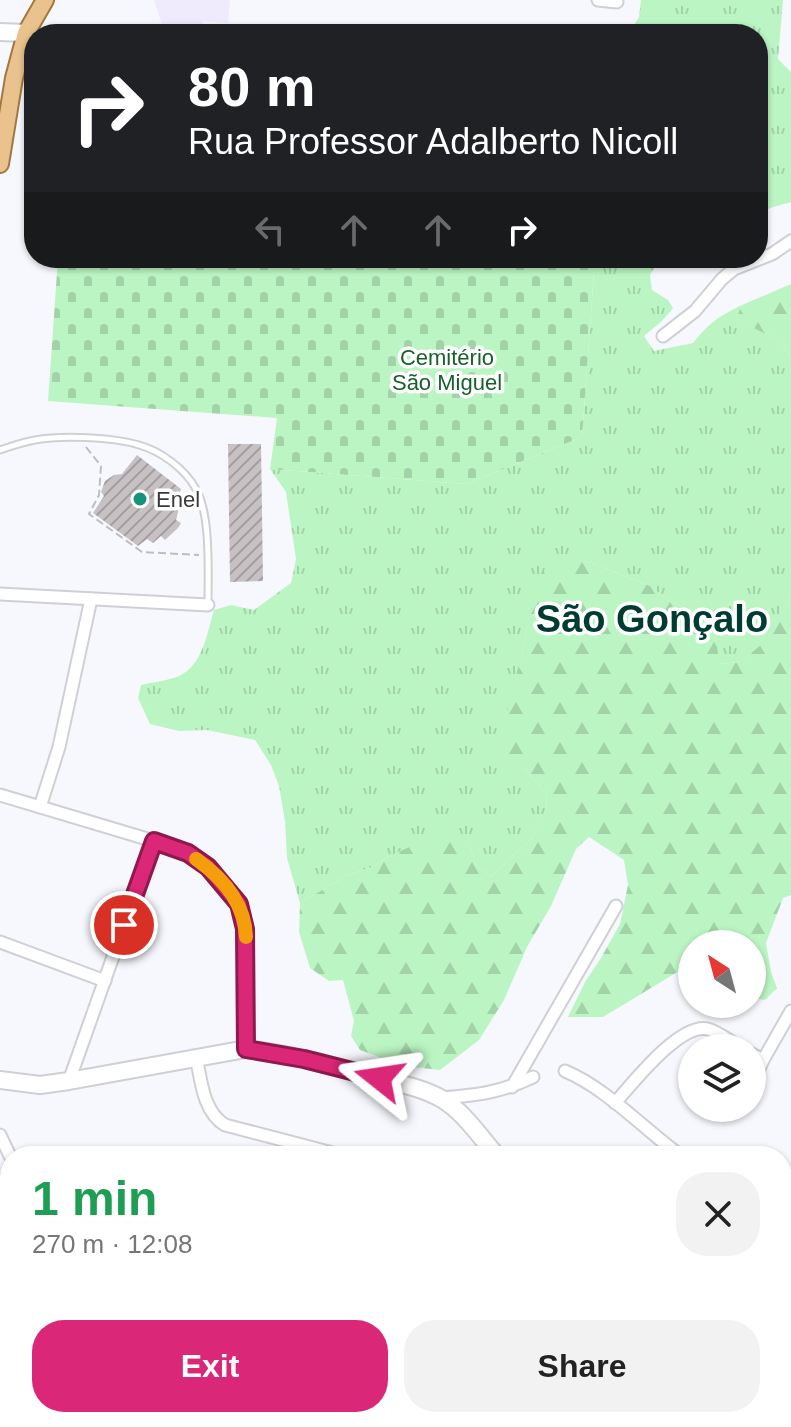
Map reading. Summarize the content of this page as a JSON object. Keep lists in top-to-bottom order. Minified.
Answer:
{"districts":["São Gonçalo"],"parks":["Cemitério São Miguel"],"places":["Enel"],"north":"top left","page":{"turn":["80 m","Rua Professor Adalberto Nicoll"],"heading":["1 min","270 m · 12:08"],"buttons":["Exit","Share"]}}
